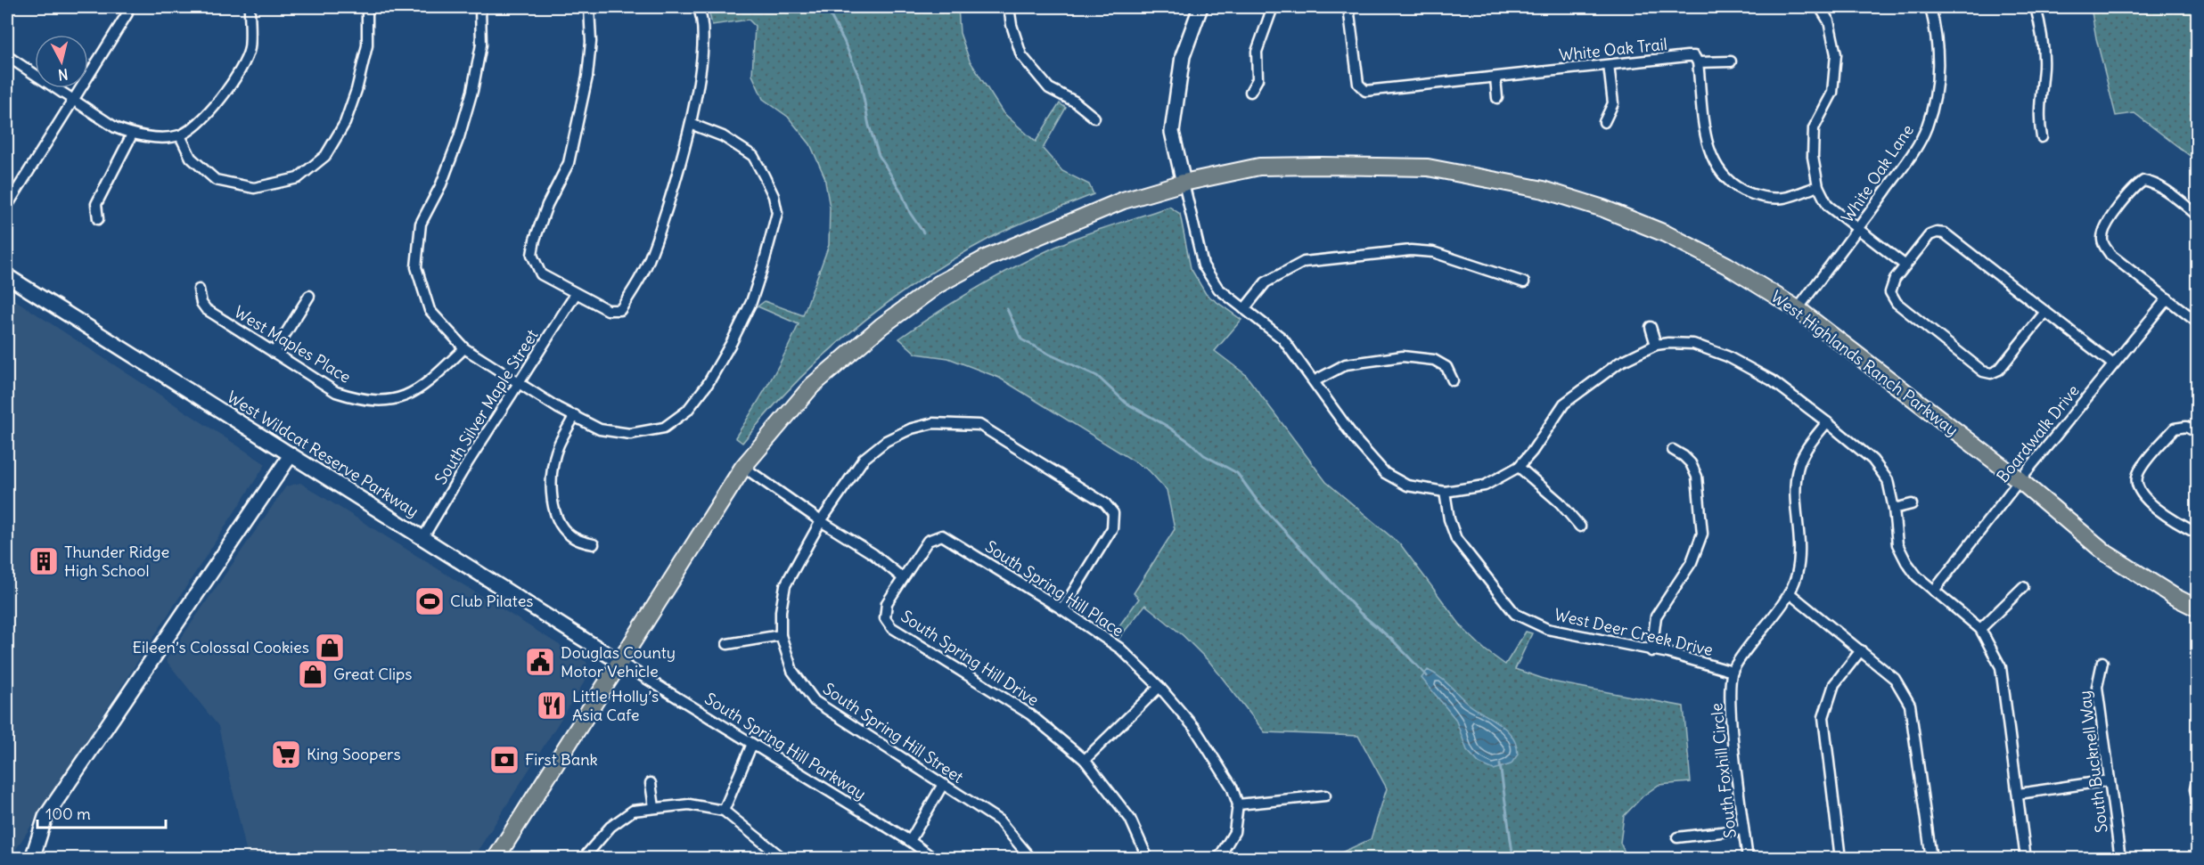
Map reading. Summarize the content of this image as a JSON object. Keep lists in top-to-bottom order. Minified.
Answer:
{"streets":{"main road":["West Highlands Ranch Parkway","West Wildcat Reserve Parkway"],"street":["White Oak Trail","White Oak Lane","West Maples Place","South Silver Maple Street","Boardwalk Drive","South Spring Hill Place","West Deer Creek Drive","South Spring Hill Drive","South Spring Hill Street","South Spring Hill Parkway","South Bucknell Way","South Foxhill Circle"]},"crossings":[["White Oak Lane","West Highlands Ranch Parkway"],["West Highlands Ranch Parkway","Boardwalk Drive"],["West Highlands Ranch Parkway","West Wildcat Reserve Parkway"],["West Highlands Ranch Parkway","South Spring Hill Parkway"],["South Silver Maple Street","West Wildcat Reserve Parkway"],["West Wildcat Reserve Parkway","South Spring Hill Parkway"],["South Spring Hill Place","South Spring Hill Drive"],["South Spring Hill Place","South Spring Hill Street"],["West Deer Creek Drive","South Foxhill Circle"]],"places":{"building":["Thunder Ridge High School"],"sports":["Club Pilates"],"shop":["Eileen’s Colossal Cookies","Great Clips"],"public building":["Douglas County Motor Vehicle"],"restaurant":["Little Holly’s Asia Cafe"],"supermarket":["King Soopers"],"bank":["First Bank"]},"scale_bar":"100 m","north":"bottom"}
